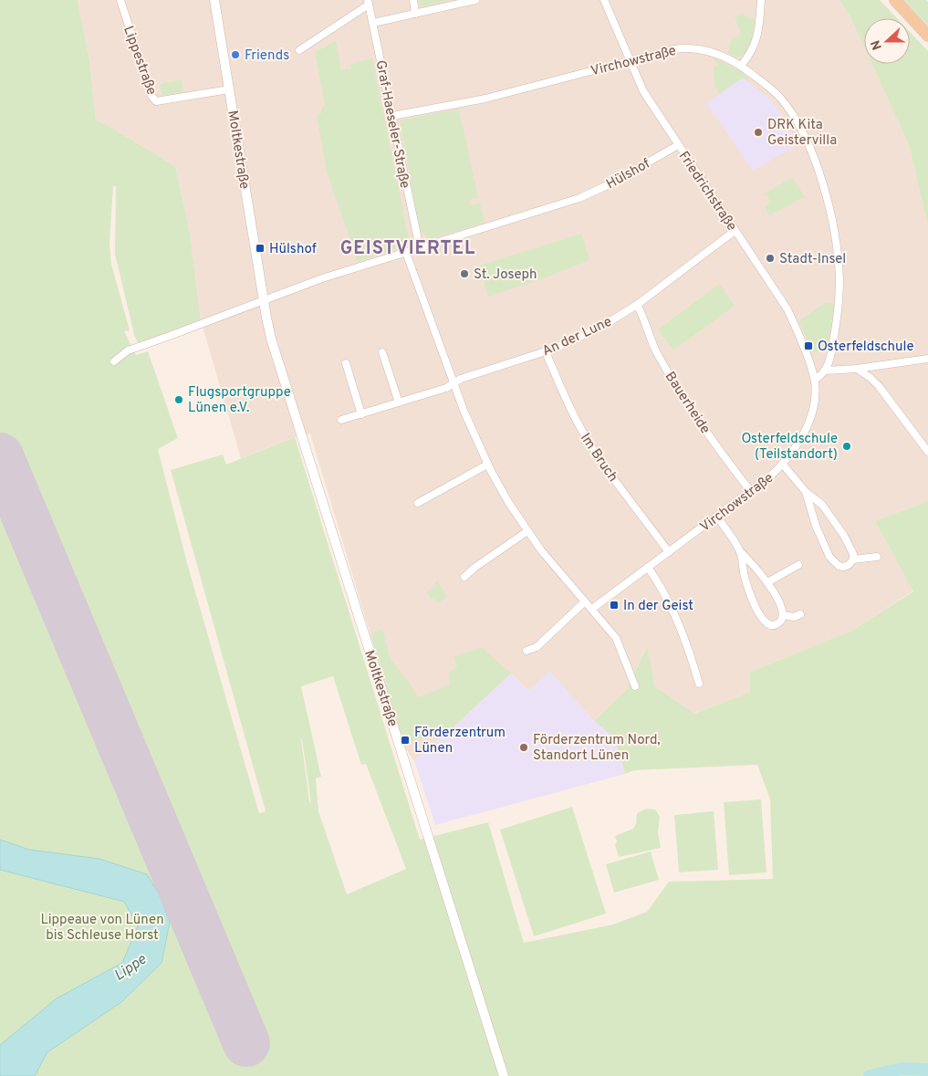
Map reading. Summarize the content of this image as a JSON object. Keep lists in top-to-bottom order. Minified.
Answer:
{"streets":{"street":["Lippestraße","Virchowstraße","Graf-Haeseler-Straße","Moltkestraße","Hülshof","Friedrichstraße","An der Lune","Bauerheide","Im Bruch"]},"crossings":[["Lippestraße","Moltkestraße"],["Virchowstraße","Graf-Haeseler-Straße"],["Virchowstraße","Friedrichstraße"],["Virchowstraße","Bauerheide"],["Virchowstraße","Im Bruch"],["Graf-Haeseler-Straße","Hülshof"],["Moltkestraße","Hülshof"],["Hülshof","Friedrichstraße"],["Friedrichstraße","An der Lune"],["An der Lune","Bauerheide"],["An der Lune","Im Bruch"]],"districts":["GEISTVIERTEL"],"water":["Lippe"],"parks":["Lippeaue von Lünen bis Schleuse Horst"],"places":{"other":["Friends","DRK Kita Geistervilla","Stadt-Insel","St. Joseph","Flugsportgruppe Lünen e.V.","Osterfeldschule (Teilstandort)","Förderzentrum Nord, Standort Lünen"],"transit":["Hülshof","Osterfeldschule","In der Geist","Förderzentrum Lünen"]},"north":"left"}
